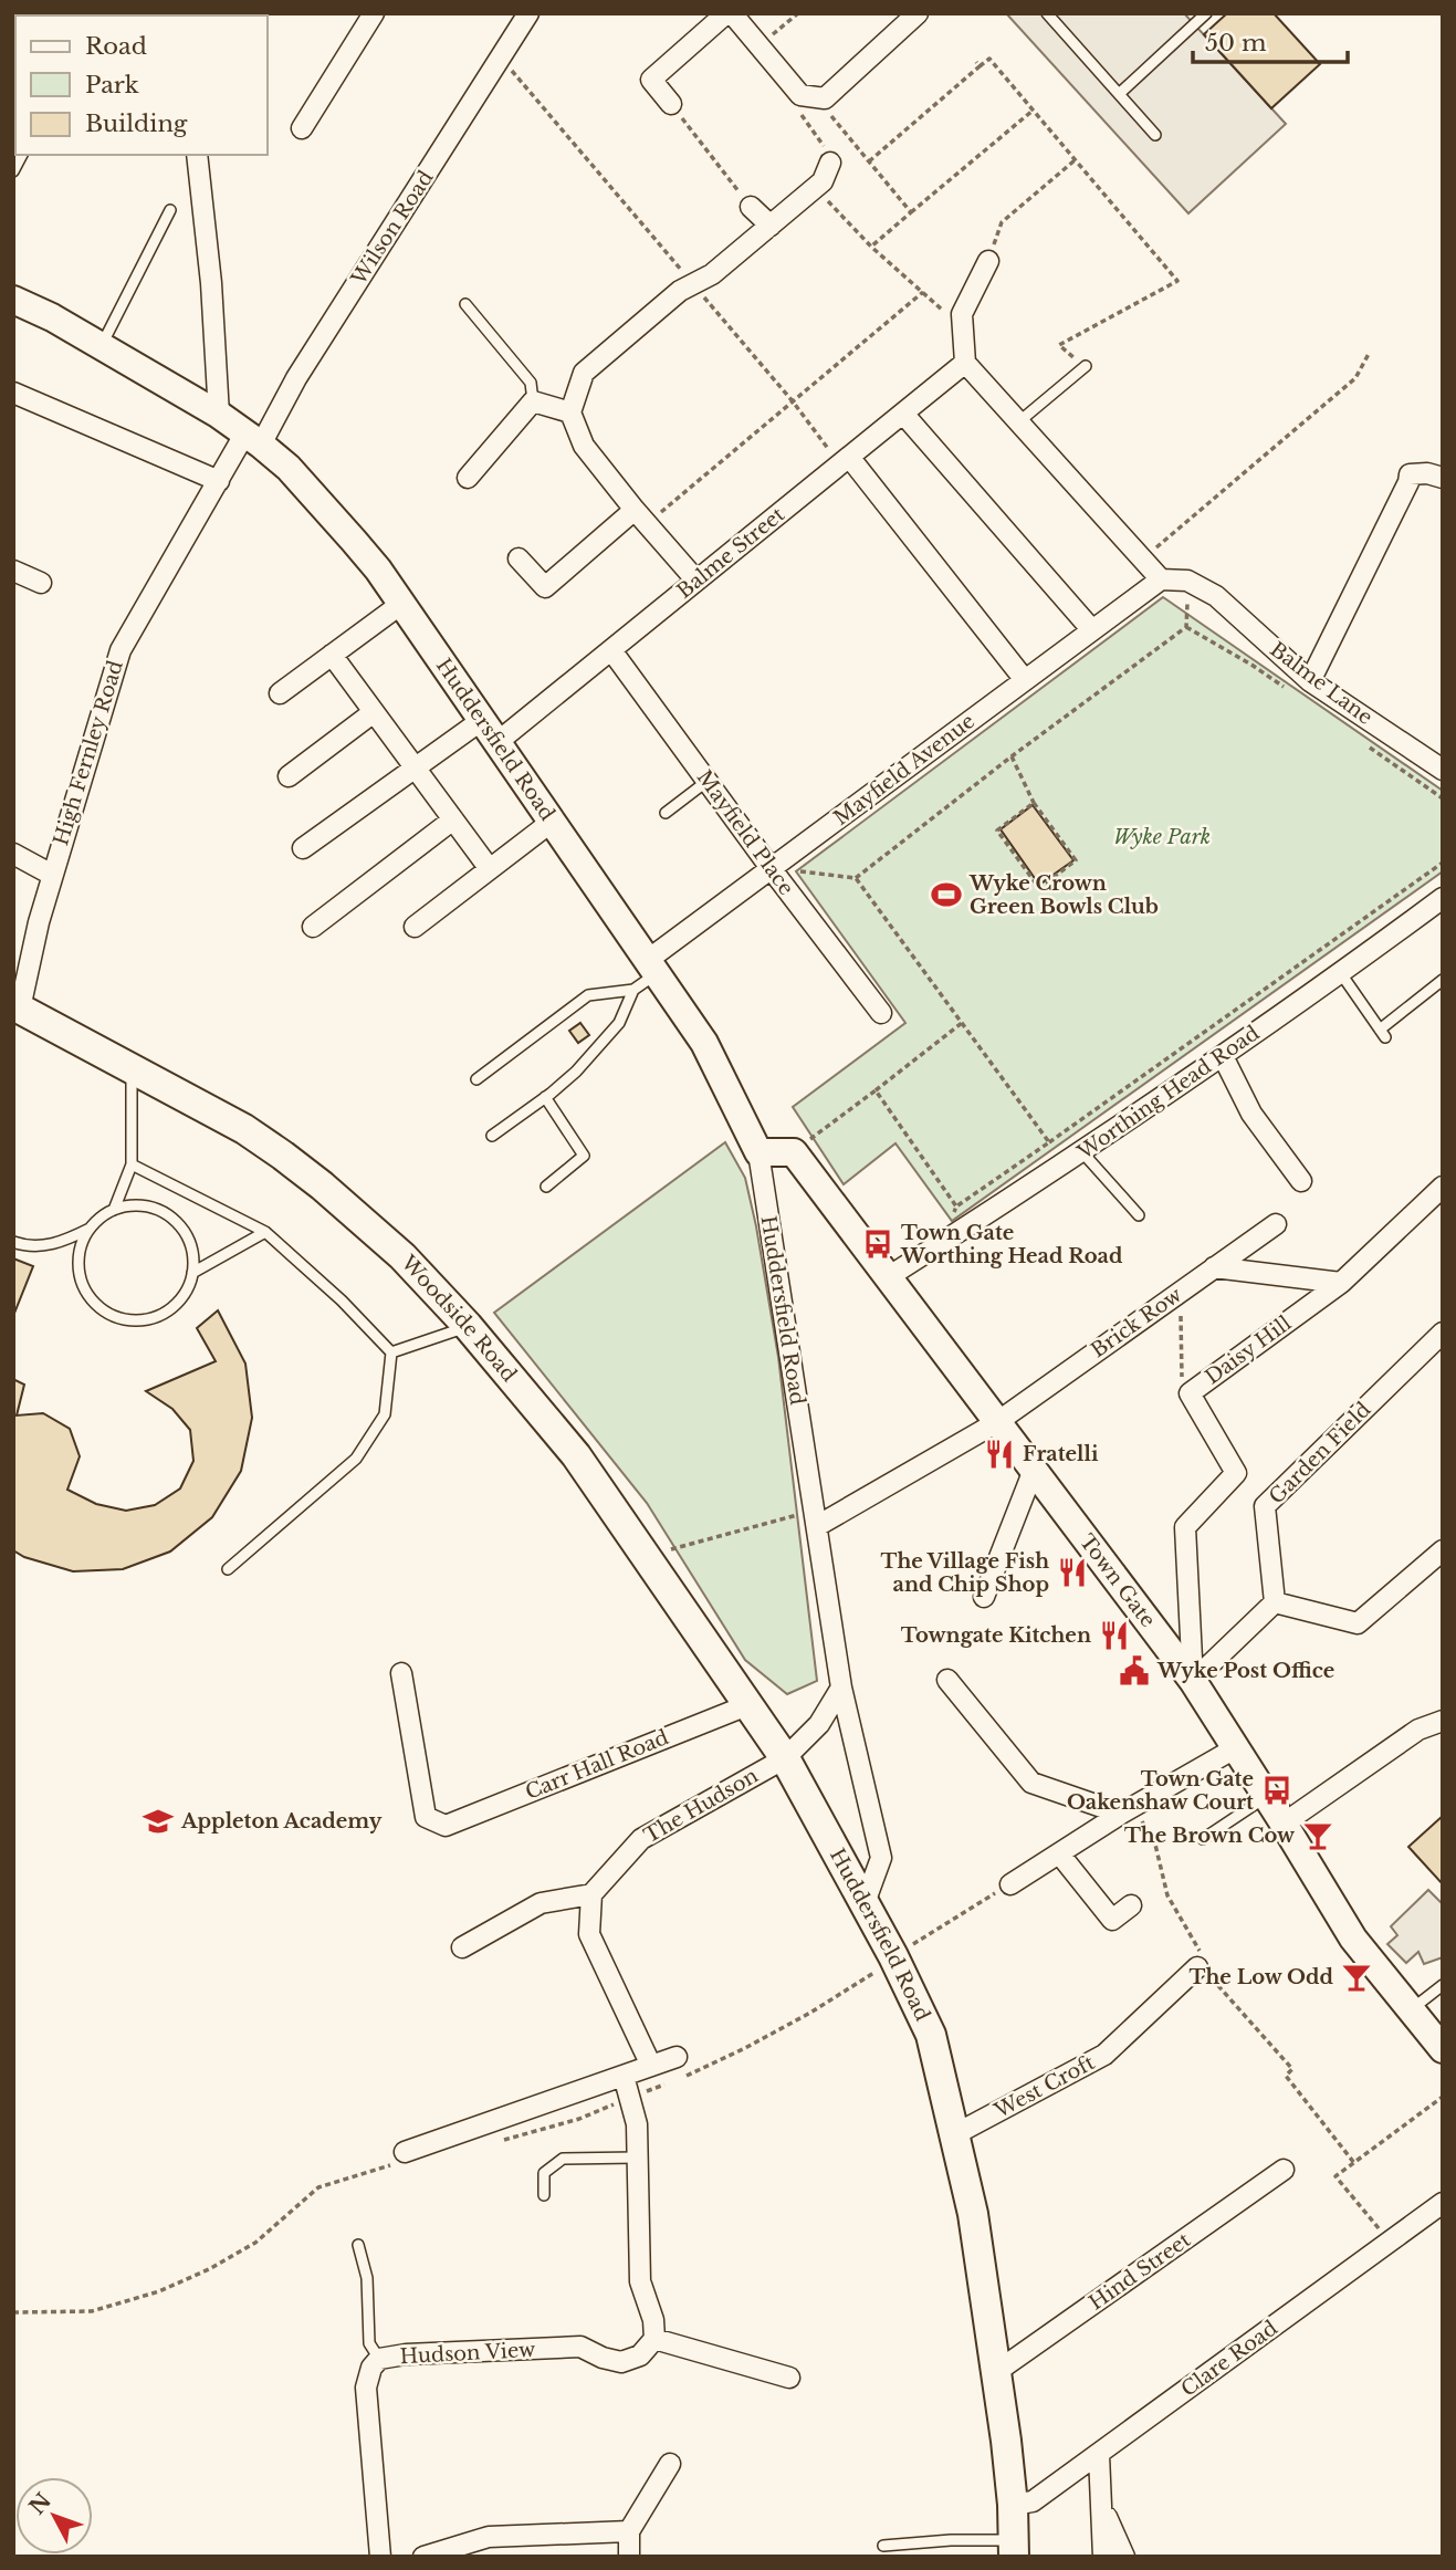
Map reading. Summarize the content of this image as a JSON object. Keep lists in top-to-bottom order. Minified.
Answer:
{"streets":{"main road":["Huddersfield Road","Woodside Road","Town Gate"],"street":["Wilson Road","Balme Street","Balme Lane","High Fernley Road","Mayfield Avenue","Mayfield Place","Worthing Head Road","Brick Row","Daisy Hill","Garden Field","Carr Hall Road","The Hudson","West Croft","Hind Street","Hudson View","Clare Road"]},"crossings":[["Wilson Road","Huddersfield Road"],["Wilson Road","High Fernley Road"],["Balme Street","Huddersfield Road"],["Balme Street","Mayfield Place"],["Balme Lane","Mayfield Avenue"],["Huddersfield Road","High Fernley Road"],["Huddersfield Road","Mayfield Avenue"],["Huddersfield Road","Woodside Road"],["Huddersfield Road","Brick Row"],["Huddersfield Road","The Hudson"],["Huddersfield Road","West Croft"],["Huddersfield Road","Hind Street"],["Huddersfield Road","Clare Road"],["High Fernley Road","Woodside Road"],["Mayfield Avenue","Mayfield Place"],["Worthing Head Road","Town Gate"],["Woodside Road","Carr Hall Road"],["Woodside Road","The Hudson"],["Brick Row","Town Gate"],["Daisy Hill","Town Gate"]],"parks":["Wyke Park"],"places":{"sports":["Wyke Crown Green Bowls Club"],"bus stop":["Town Gate Worthing Head Road","Town Gate Oakenshaw Court"],"restaurant":["Fratelli","The Village Fish and Chip Shop","Towngate Kitchen"],"public building":["Wyke Post Office"],"school or university":["Appleton Academy"],"bar":["The Brown Cow","The Low Odd"]},"legend":["Road","Park","Building"],"scale_bar":"50 m","north":"top left"}
